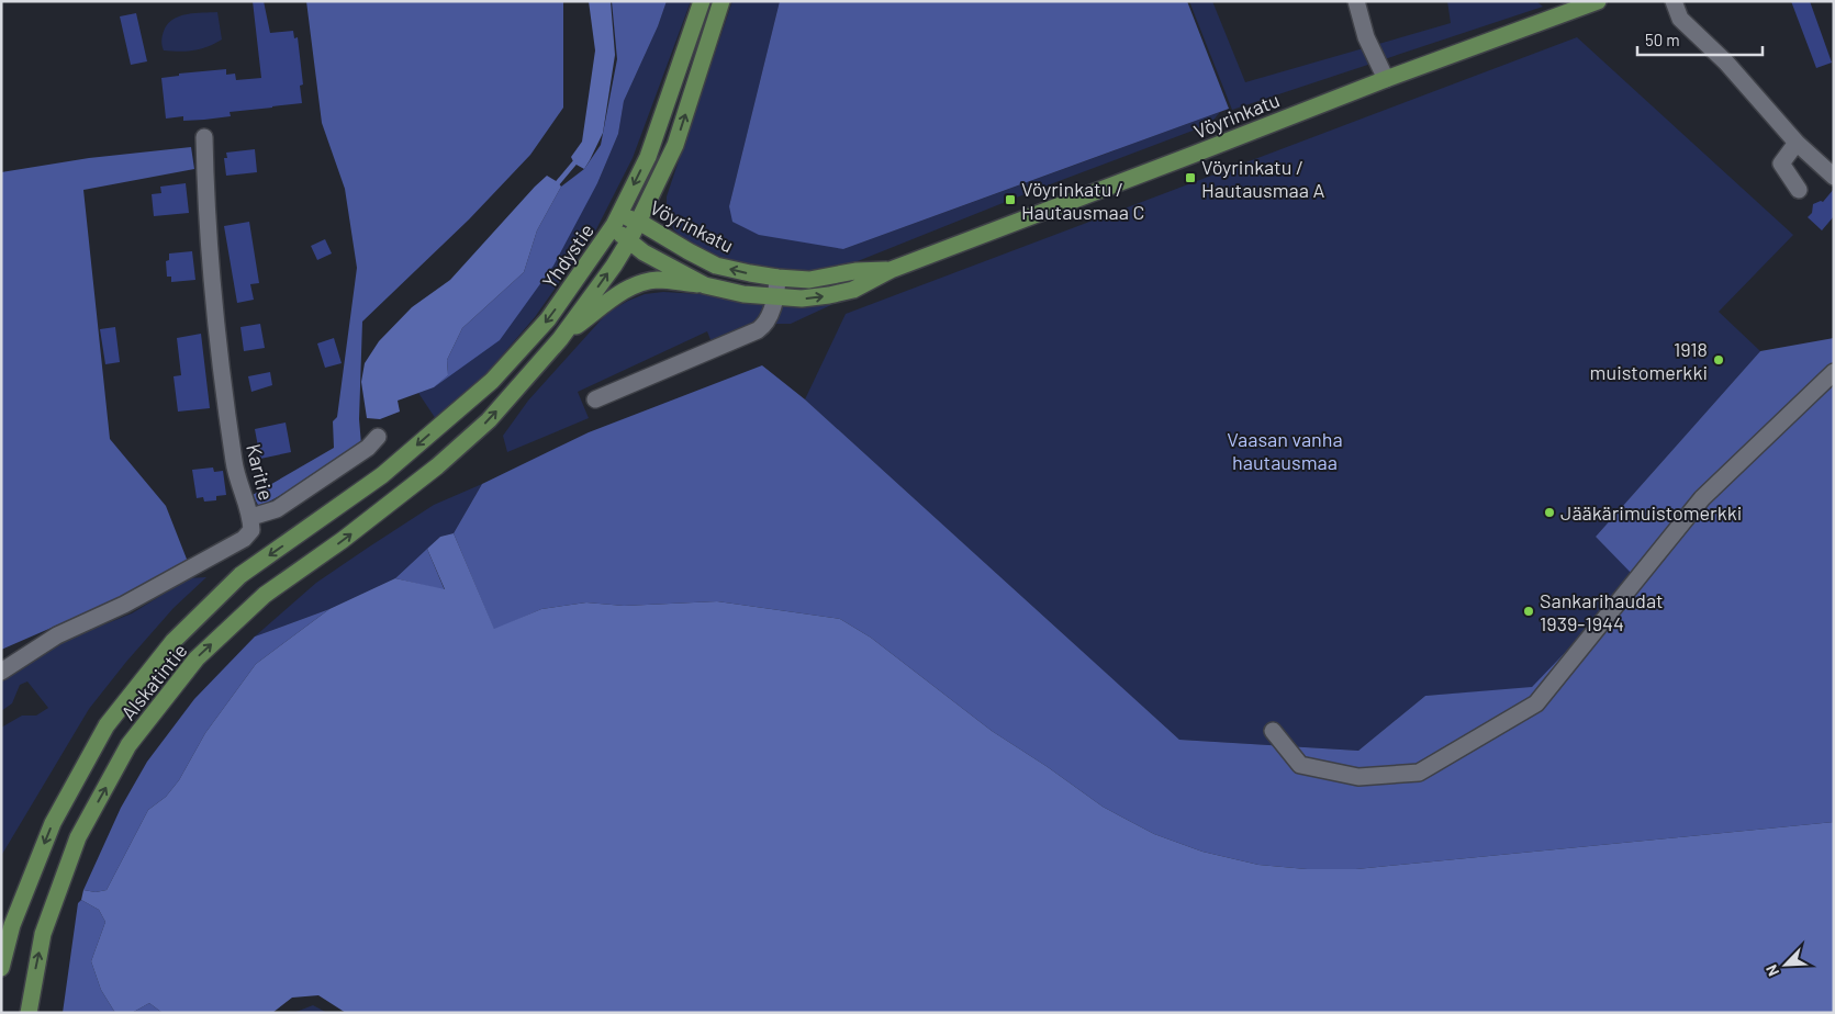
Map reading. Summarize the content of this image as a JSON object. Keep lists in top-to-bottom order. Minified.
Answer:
{"streets":{"main road":["Vöyrinkatu","Yhdystie","Alskatintie"],"street":["Karitie"]},"crossings":[["Vöyrinkatu","Yhdystie"],["Yhdystie","Alskatintie"]],"parks":["Vaasan vanha hautausmaa"],"places":{"transit":["Vöyrinkatu / Hautausmaa A","Vöyrinkatu / Hautausmaa C"],"other":["1918 muistomerkki","Jääkärimuistomerkki","Sankarihaudat 1939-1944"]},"scale_bar":"50 m","north":"bottom left"}
